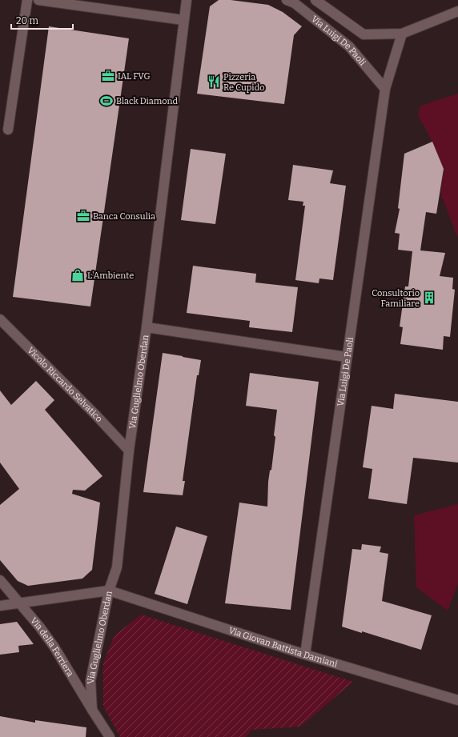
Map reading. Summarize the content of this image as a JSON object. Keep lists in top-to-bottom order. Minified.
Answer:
{"streets":{"street":["Via Luigi De Paoli","Via Guglielmo Oberdan","Vicolo Riccardo Selvatico","Via della Ferriera","Via Giovan Battista Damiani"]},"crossings":[["Via Luigi De Paoli","Via Giovan Battista Damiani"],["Via Guglielmo Oberdan","Vicolo Riccardo Selvatico"],["Via Guglielmo Oberdan","Via della Ferriera"],["Via Guglielmo Oberdan","Via Giovan Battista Damiani"]],"places":{"office":["IAL FVG","Banca Consulia"],"restaurant":["Pizzeria Re Cupido"],"sports":["Black Diamond"],"shop":["L'Ambiente"],"building":["Consultorio Familiare"]},"scale_bar":"20 m"}
